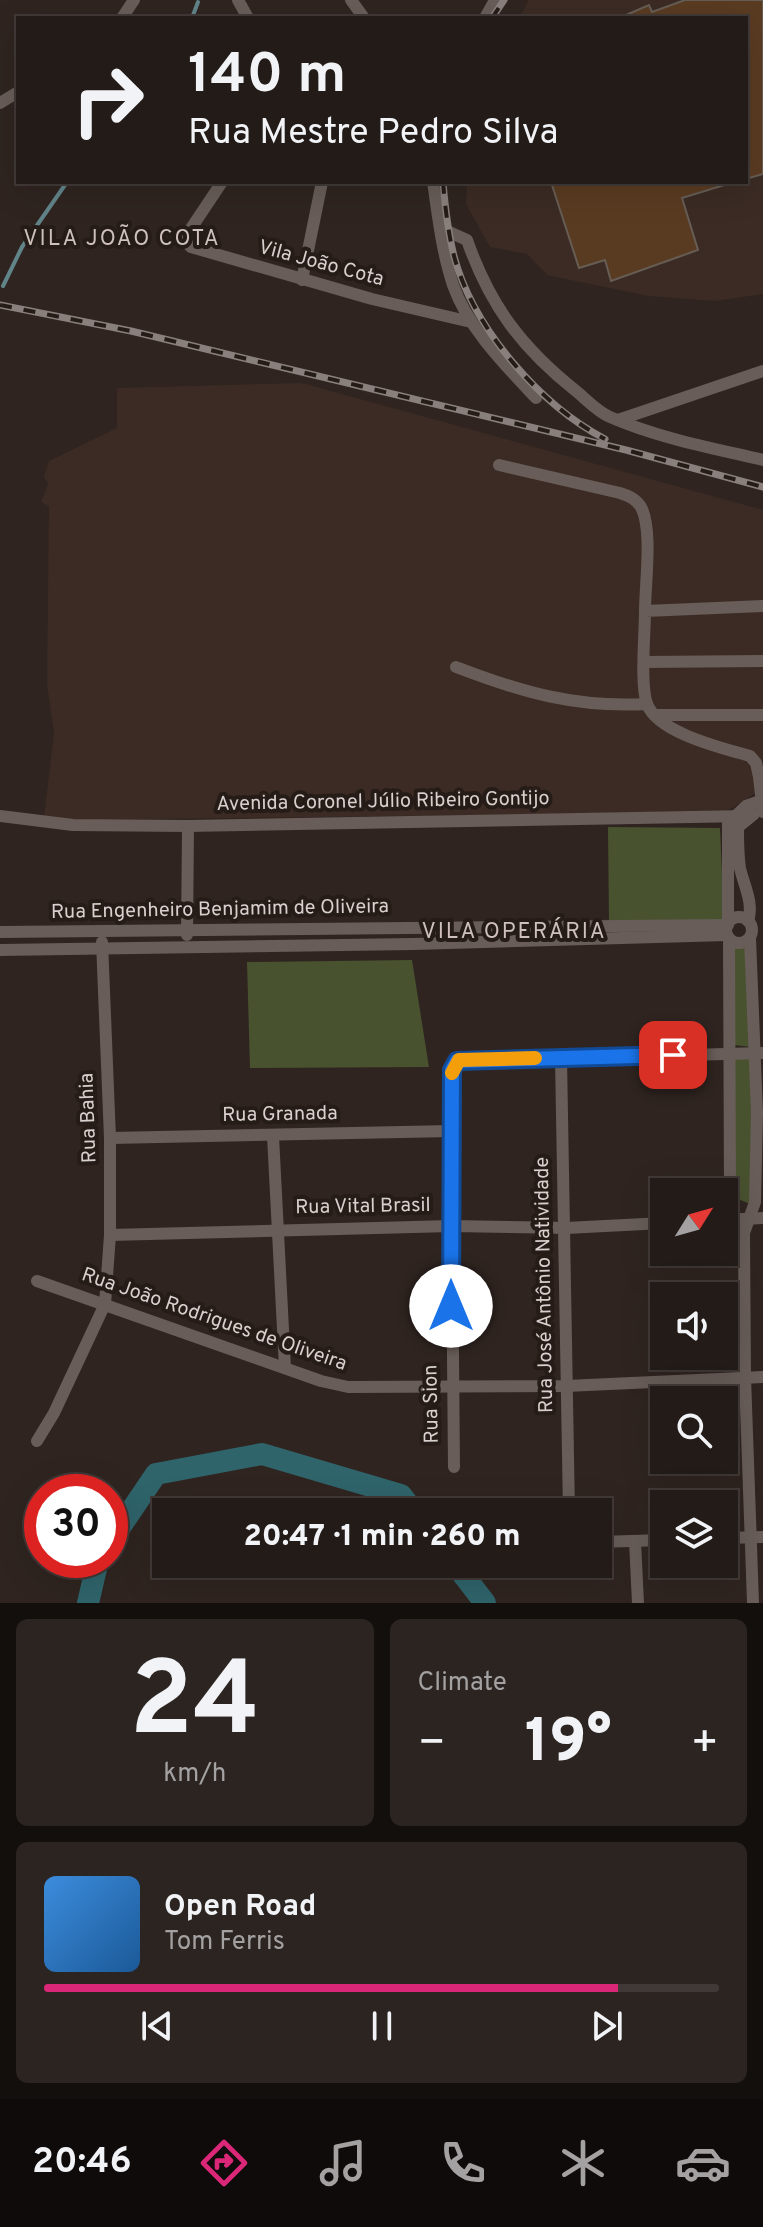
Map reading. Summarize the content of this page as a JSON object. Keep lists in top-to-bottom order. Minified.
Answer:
{"streets":{"street":["Vila João Cota","Avenida Coronel Júlio Ribeiro Gontijo","Rua Engenheiro Benjamim de Oliveira","Rua Granada","Rua Bahia","Rua Vital Brasil","Rua José Antônio Natividade","Rua João Rodrigues de Oliveira","Rua Sion"]},"crossings":[["Rua Engenheiro Benjamim de Oliveira","Rua Bahia"],["Rua Granada","Rua Bahia"],["Rua Granada","Rua Sion"],["Rua Bahia","Rua Vital Brasil"],["Rua Bahia","Rua João Rodrigues de Oliveira"],["Rua Vital Brasil","Rua José Antônio Natividade"],["Rua Vital Brasil","Rua Sion"],["Rua José Antônio Natividade","Rua João Rodrigues de Oliveira"],["Rua José Antônio Natividade","Rua Sion"],["Rua João Rodrigues de Oliveira","Rua Sion"]],"districts":["VILA JOÃO COTA","VILA OPERÁRIA"],"north":"top right","page":{"turn":["140 m","Rua Mestre Pedro Silva"],"limit":"30","trip":"20:47 · 1 min · 260 m","tile":[["24","km/h"],"Climate"],"heat":["−","19°","+"],"song":["Open Road","Tom Ferris"],"tabs":"20:46"}}
